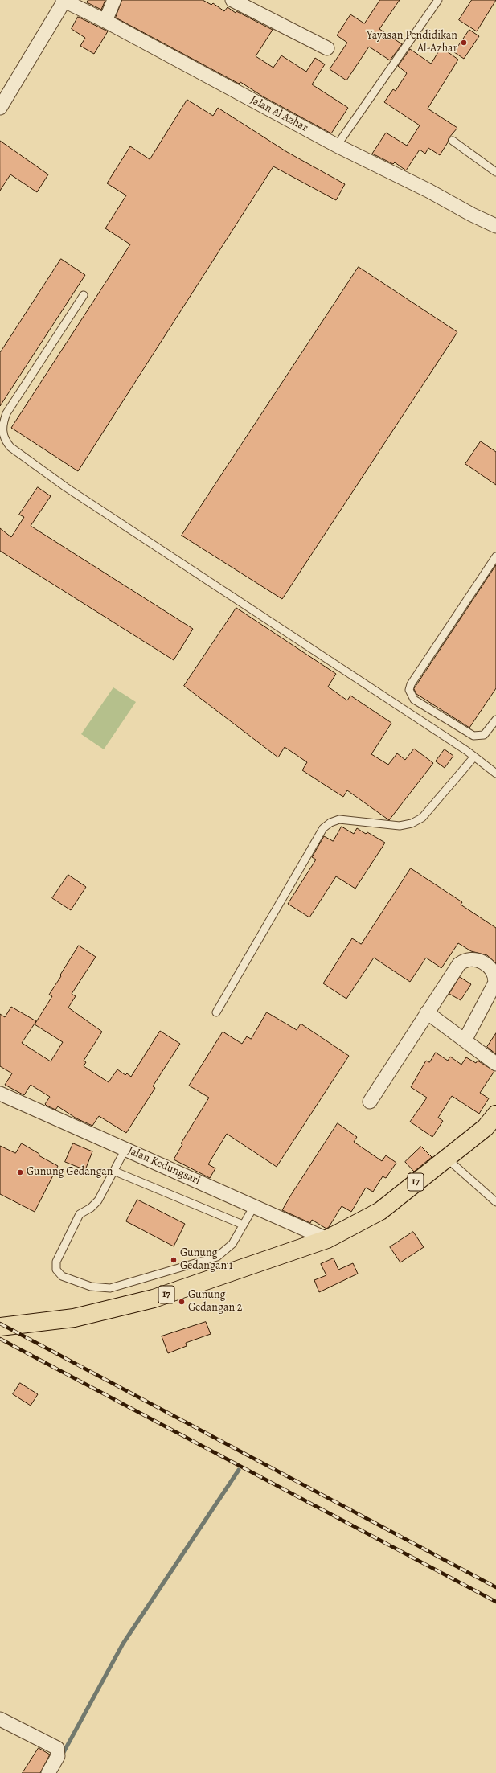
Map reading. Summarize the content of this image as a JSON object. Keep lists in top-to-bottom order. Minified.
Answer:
{"streets":{"highway":["17"],"street":["Jalan Al Azhar","Jalan Kedungsari"]},"crossings":[["Jalan Kedungsari","17"]],"places":["Yayasan Pendidikan Al-Azhar","Gunung Gedangan","Gunung Gedangan 1","Gunung Gedangan 2"]}
